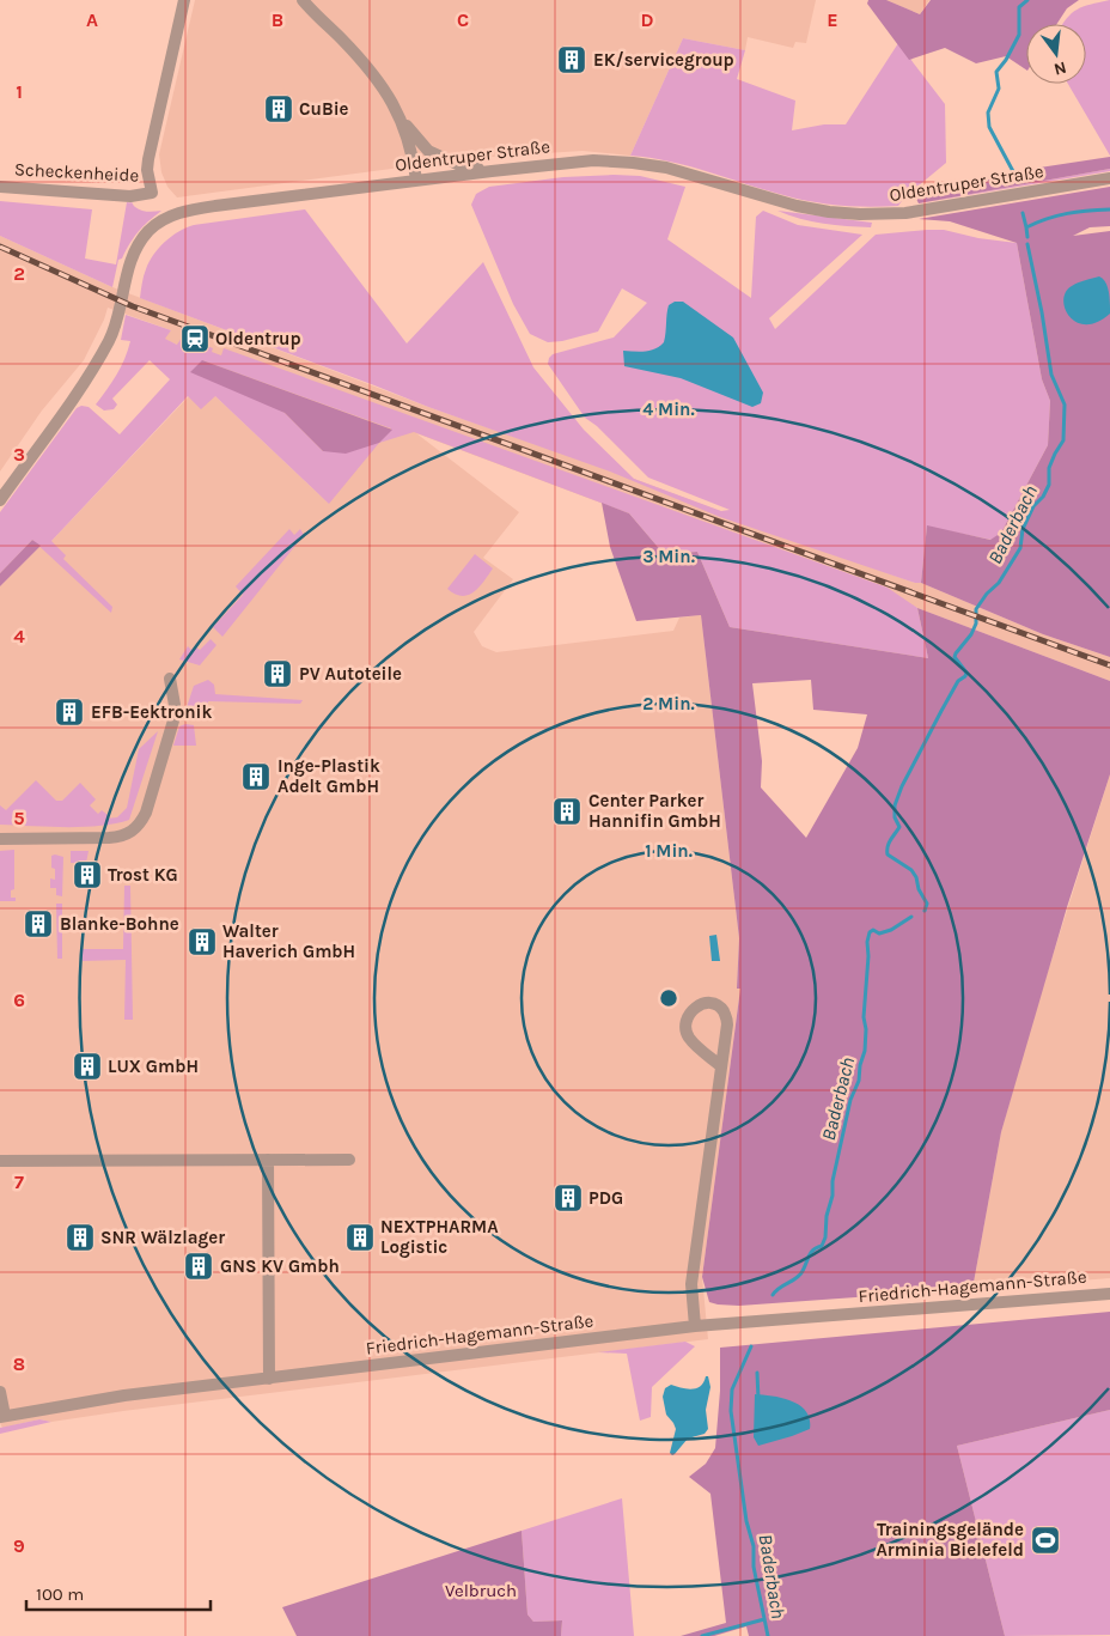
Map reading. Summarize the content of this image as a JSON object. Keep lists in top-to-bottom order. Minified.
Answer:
{"streets":{"street":["Oldentruper Straße","Scheckenheide","Friedrich-Hagemann-Straße"]},"water":["Baderbach"],"parks":["Velbruch"],"places":{"building":["EK/servicegroup","CuBie","PV Autoteile","EFB-Eektronik","Inge-Plastik Adelt GmbH","Center Parker Hannifin GmbH","Trost KG","Blanke-Bohne","Walter Haverich GmbH","LUX GmbH","PDG","SNR Wälzlager","NEXTPHARMA Logistic","GNS KV Gmbh"],"station":["Oldentrup"],"sports":["Trainingsgelände Arminia Bielefeld"]},"scale_bar":"100 m","north":"bottom","grid":{"columns":["A","B","C","D","E"],"rows":["1","2","3","4","5","6","7","8","9"]},"rings":["4 Min.","3 Min.","2 Min.","1 Min."]}
